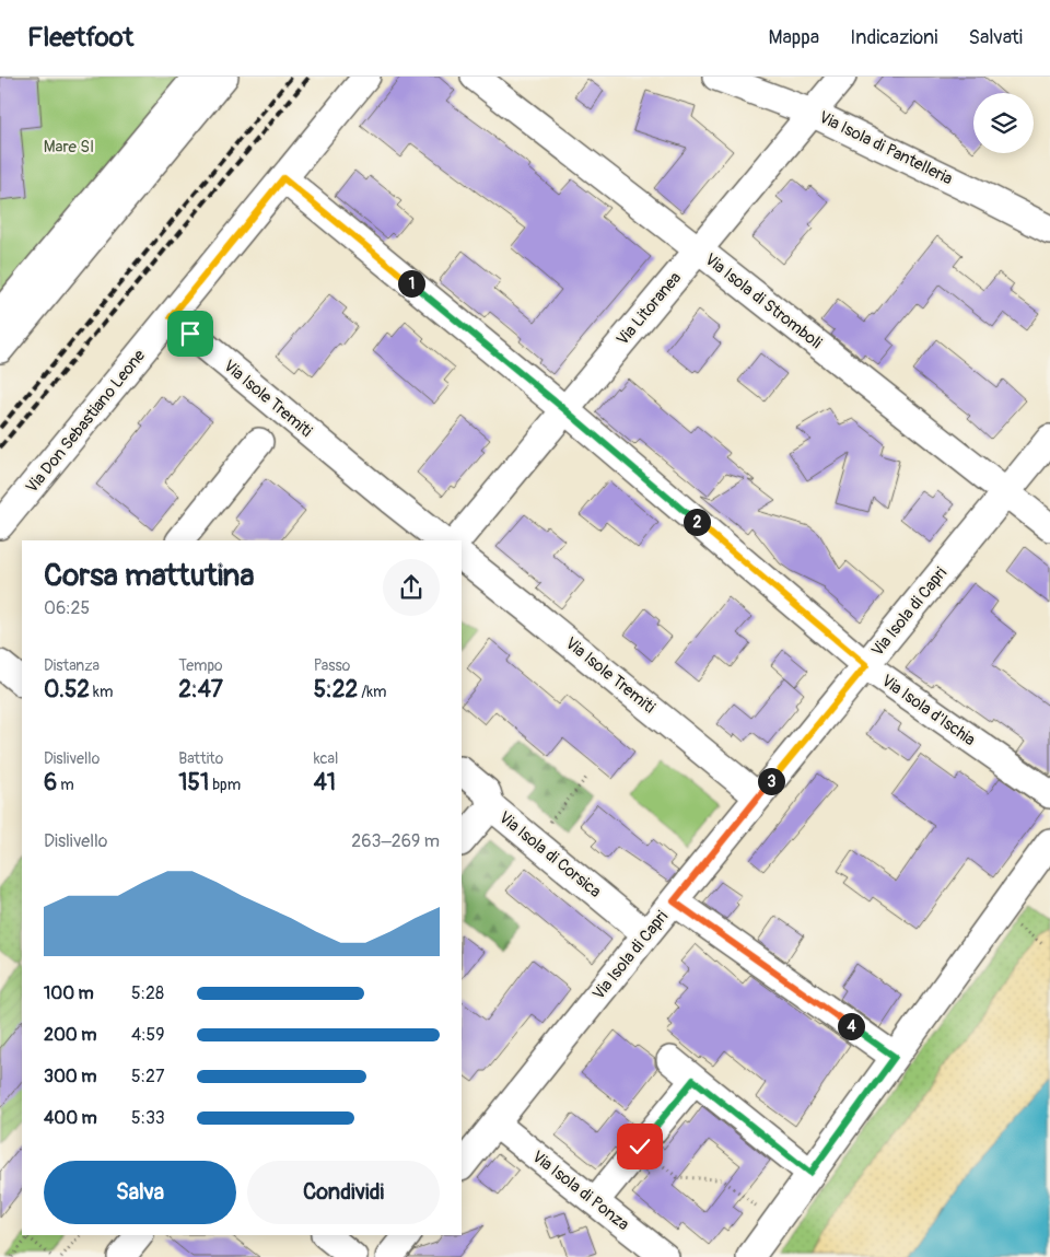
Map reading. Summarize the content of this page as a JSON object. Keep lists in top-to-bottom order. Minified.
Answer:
{"streets":{"street":["Via Isola di Pantelleria","Via Isola di Stromboli","Via Litoranea","Via Isole Tremiti","Via Don Sebastiano Leone","Via Isola di Capri","Via Isola d'Ischia","Via Isola di Corsica","Via Isola di Ponza"]},"crossings":[["Via Isola di Pantelleria","Via Litoranea"],["Via Isola di Stromboli","Via Litoranea"],["Via Isola di Stromboli","Via Isola di Capri"],["Via Litoranea","Via Isola d'Ischia"],["Via Isole Tremiti","Via Don Sebastiano Leone"],["Via Isole Tremiti","Via Isola di Capri"],["Via Don Sebastiano Leone","Via Isola d'Ischia"],["Via Isola di Capri","Via Isola d'Ischia"],["Via Isola di Capri","Via Isola di Corsica"],["Via Isola di Capri","Via Isola di Ponza"]],"parks":["Mare SI"],"page":{"header":"Fleetfoot","nav":["Mappa","Indicazioni","Salvati"],"pins":["1","2","3","4"],"heading":["Corsa mattutina","06:25"],"stats":[["Distanza","0.52 km"],["Tempo","2:47"],["Passo","5:22 /km"],["Dislivello","6 m"],["Battito","151 bpm"],["kcal","41"]],"chart":["Dislivello","263–269 m"],"list":[{"name":"100 m","note":"5:28"},{"name":"200 m","note":"4:59"},{"name":"300 m","note":"5:27"},{"name":"400 m","note":"5:33"}],"buttons":["Salva","Condividi"]}}
